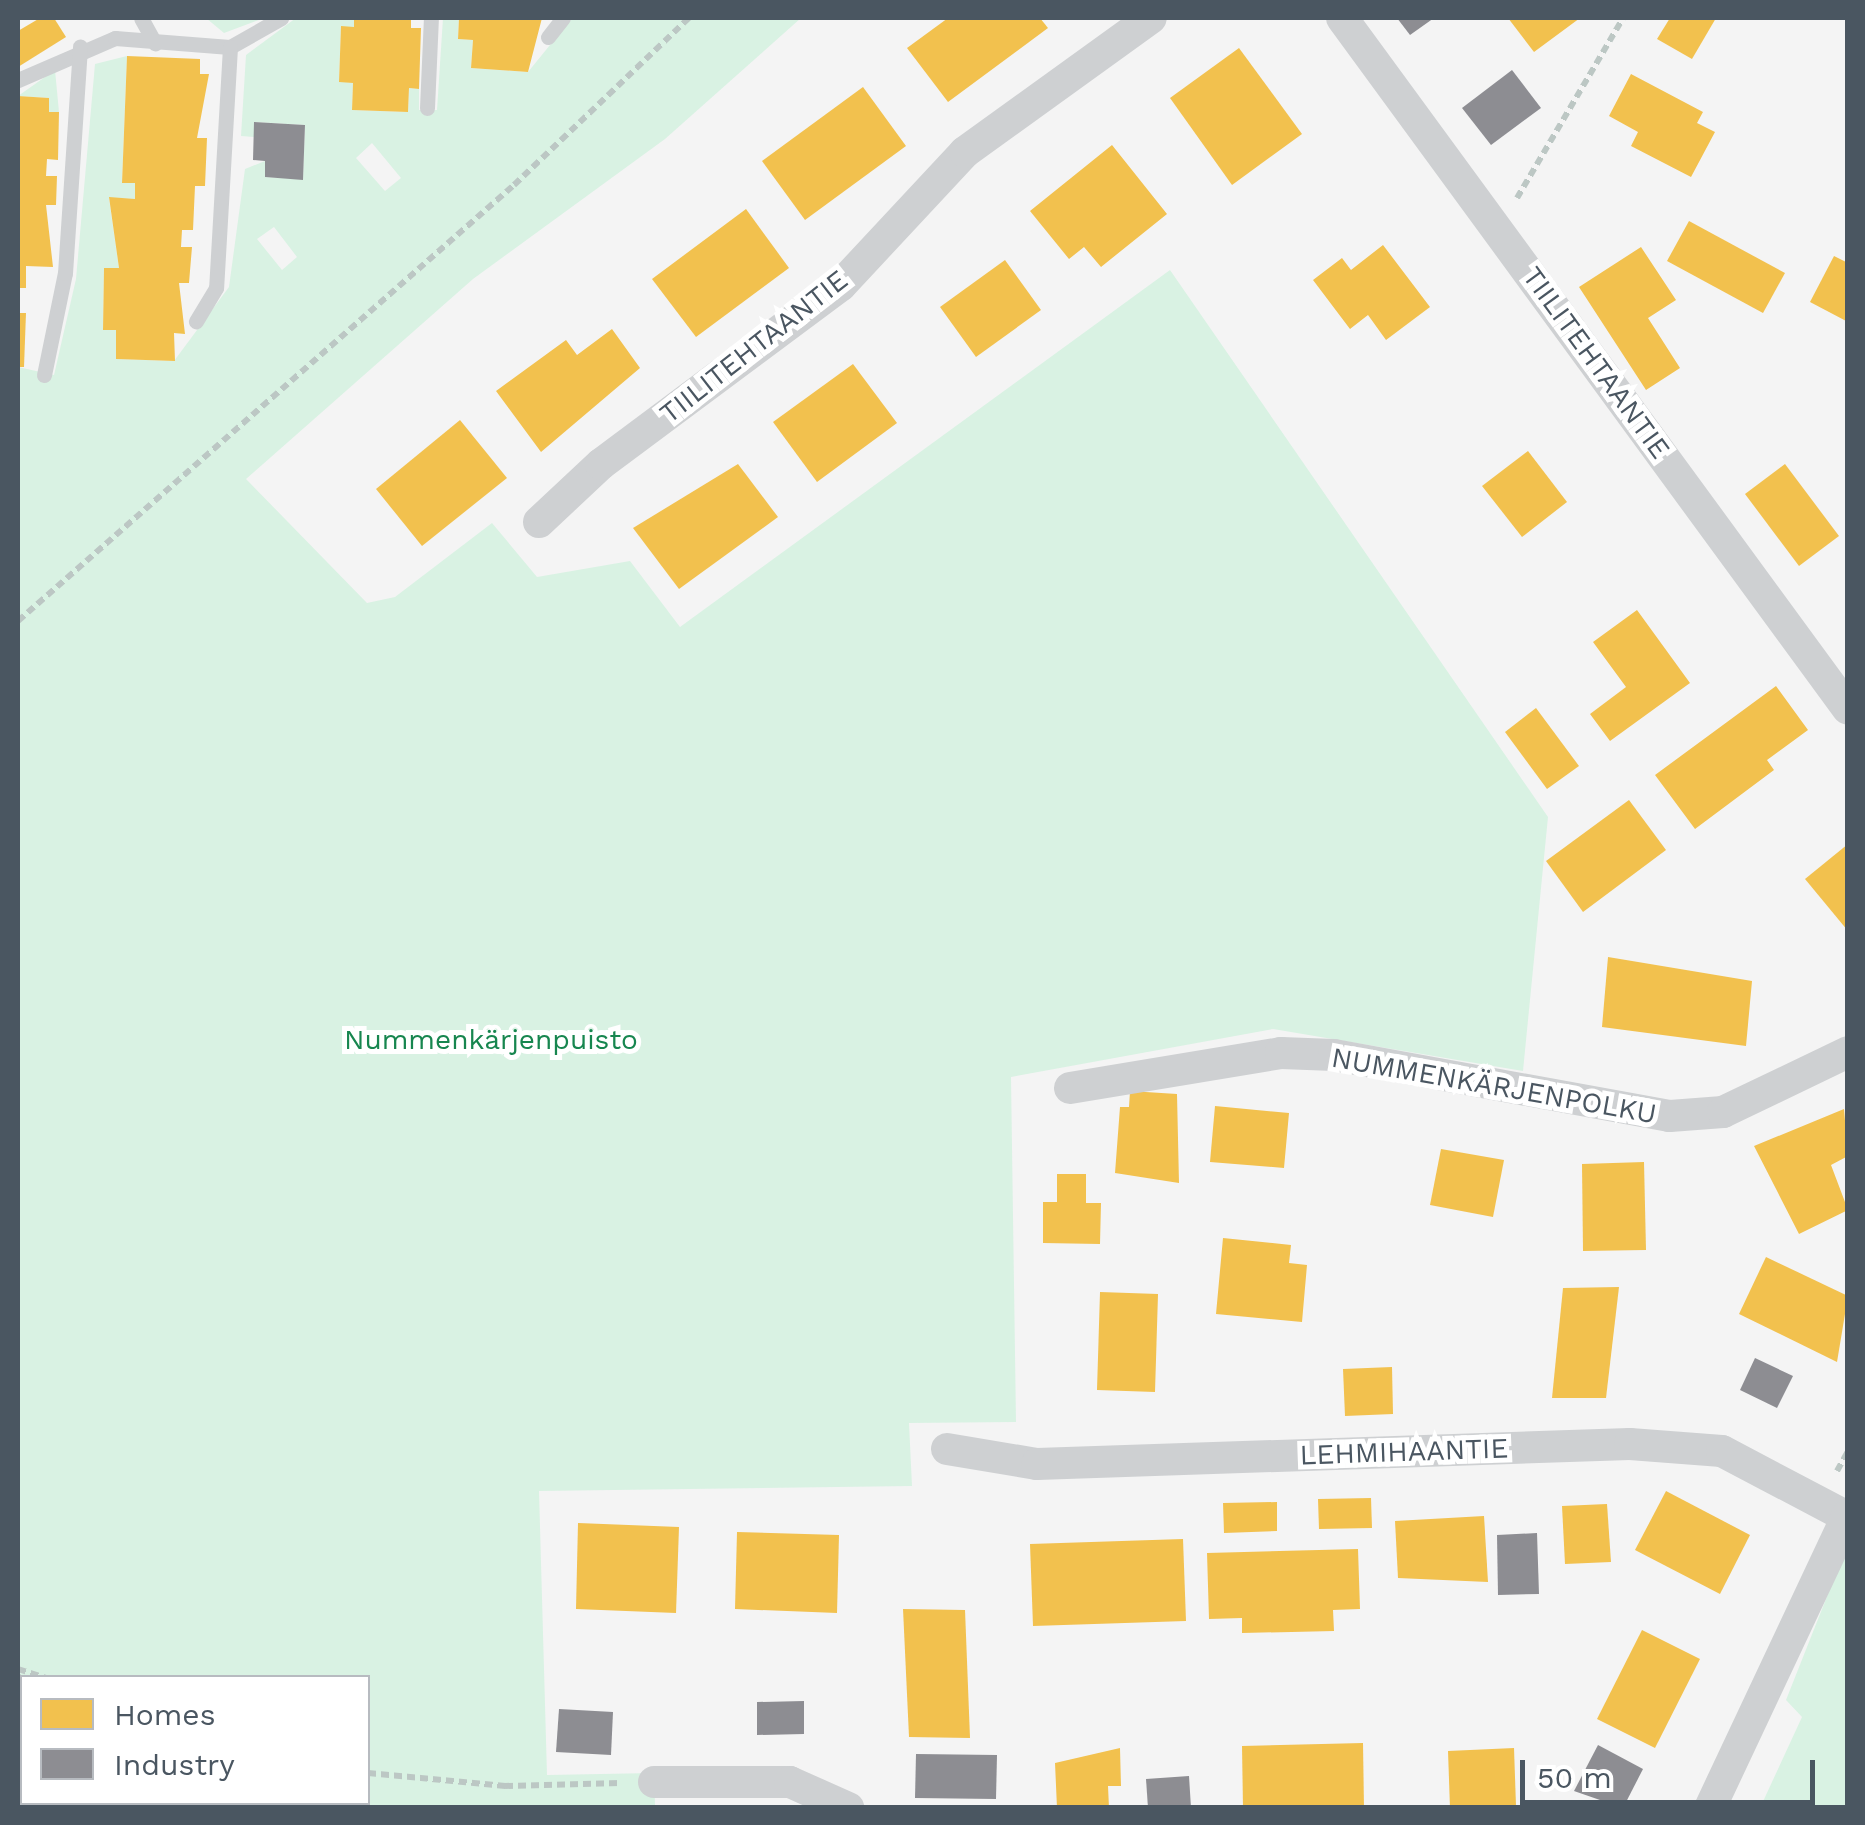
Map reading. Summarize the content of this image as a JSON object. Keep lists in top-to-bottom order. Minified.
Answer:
{"streets":{"street":["TIILITEHTAANTIE","NUMMENKÄRJENPOLKU","LEHMIHAANTIE"]},"parks":["Nummenkärjenpuisto"],"legend":["Homes","Industry"],"scale_bar":"50 m"}
